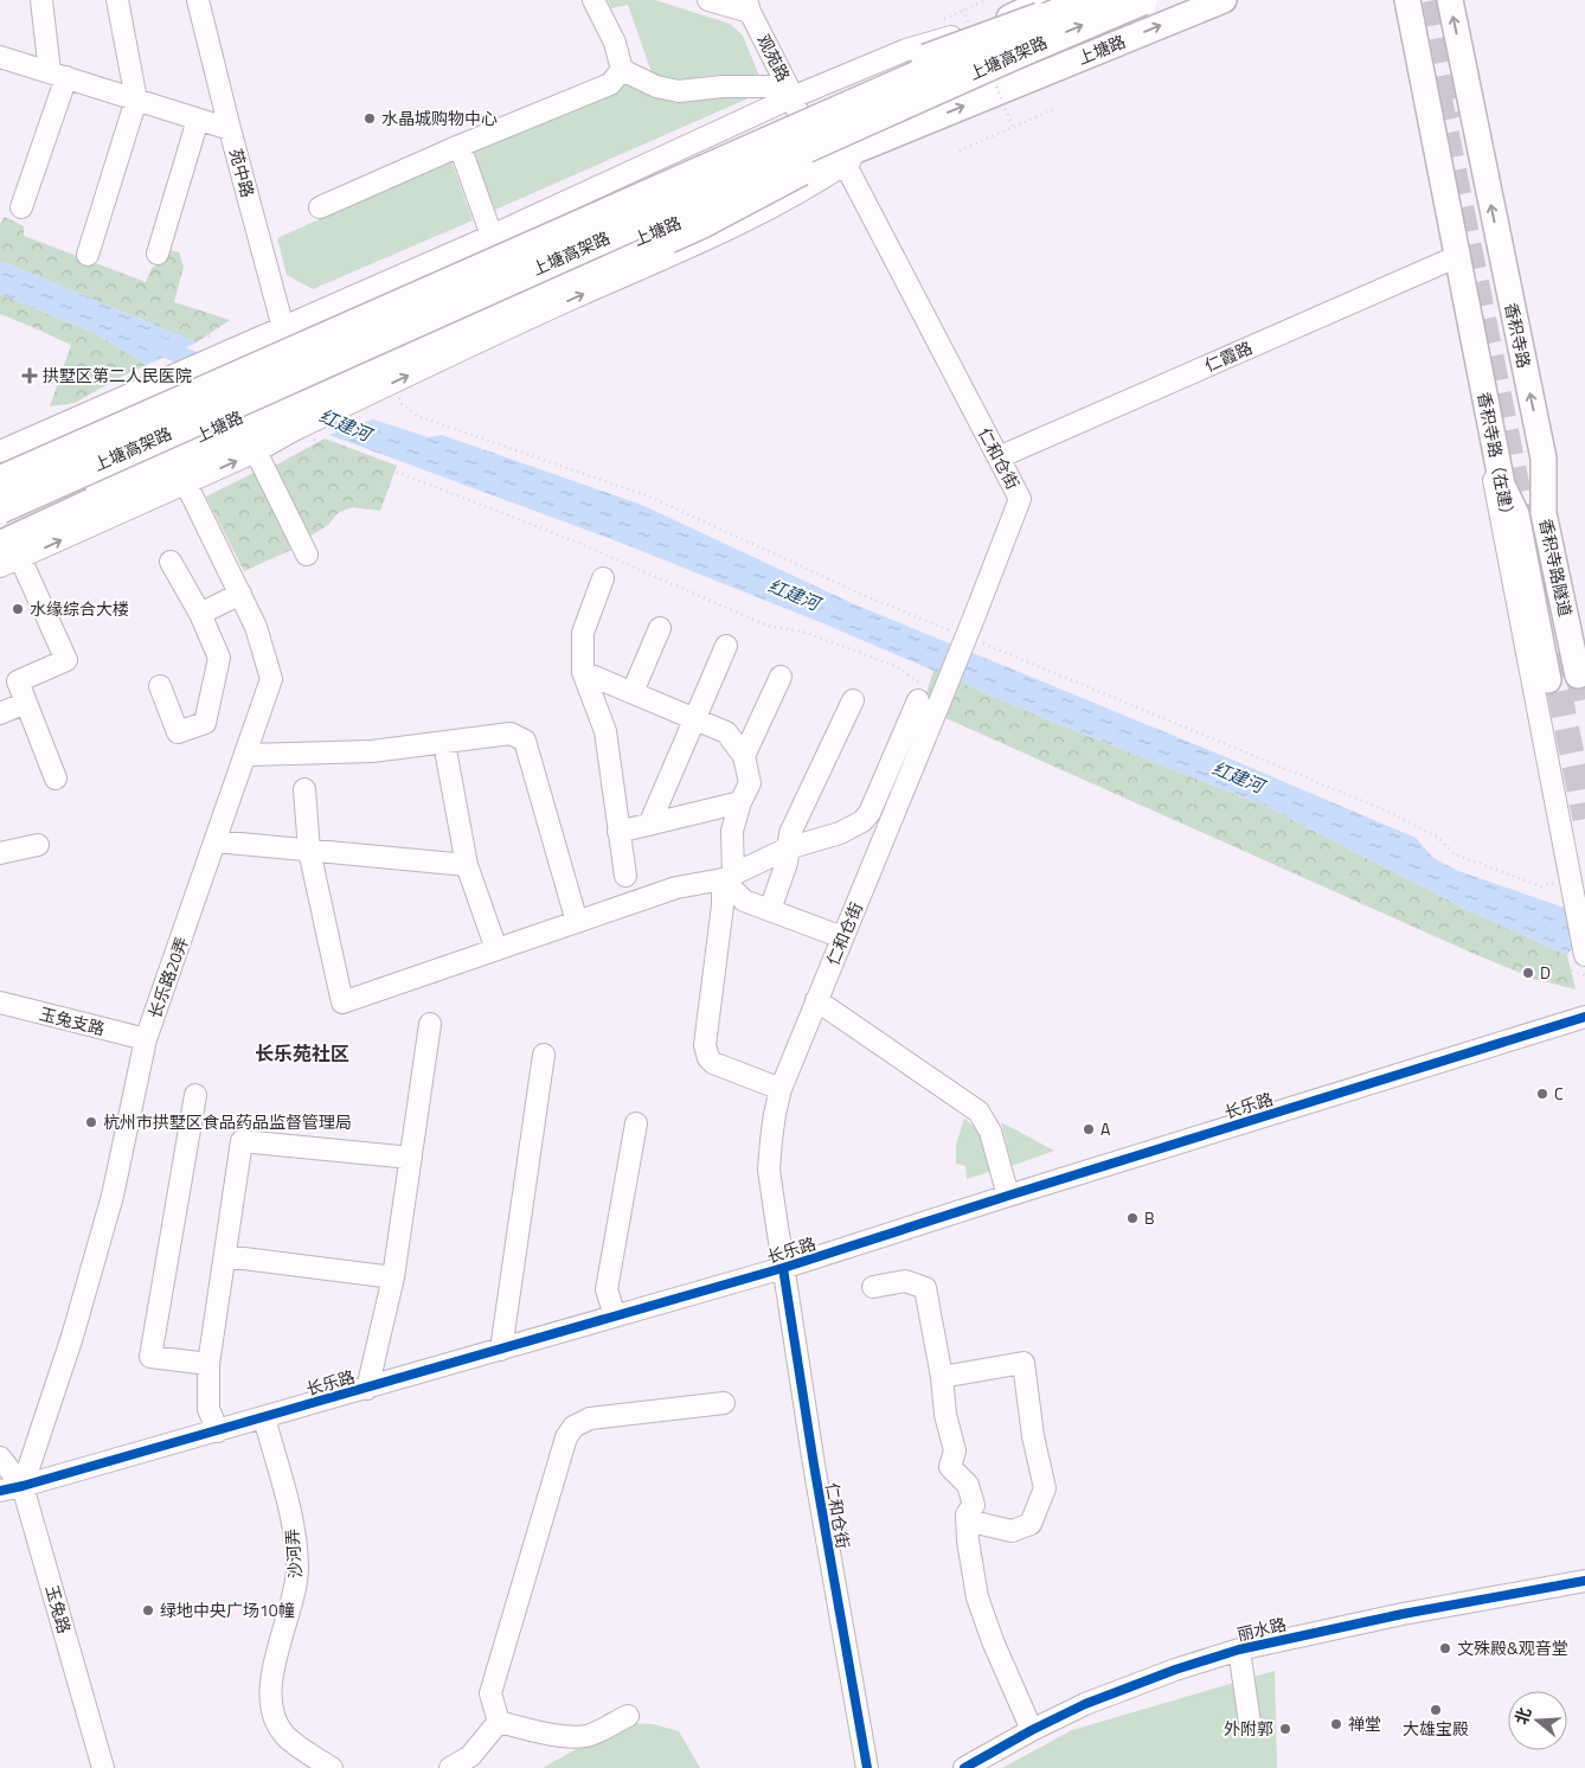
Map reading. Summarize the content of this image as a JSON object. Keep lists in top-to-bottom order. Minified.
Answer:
{"streets":{"highway":["上塘高架路"],"main road":["上塘路","香积寺路","香积寺路（在建）","香积寺路隧道"],"street":["观苑路","苑中路","仁霞路","仁和仓街","长乐路20弄","玉兔支路","长乐路","沙河弄","玉兔路","丽水路"]},"crossings":[["上塘路","仁和仓街"],["香积寺路","香积寺路隧道"],["仁霞路","香积寺路（在建）"],["仁霞路","仁和仓街"],["香积寺路（在建）","香积寺路隧道"],["仁和仓街","长乐路"],["长乐路20弄","玉兔支路"],["长乐路20弄","长乐路"],["长乐路20弄","玉兔路"],["长乐路","沙河弄"],["长乐路","玉兔路"]],"one_way":["香积寺路"],"districts":["长乐苑社区"],"water":["红建河"],"places":{"other":["水晶城购物中心","水缘综合大楼","D","C","杭州市拱墅区食品药品监督管理局","A","B","绿地中央广场10幢","文殊殿&观音堂","大雄宝殿","禅堂","外附郭"],"health":["拱墅区第二人民医院"]},"north":"left"}
